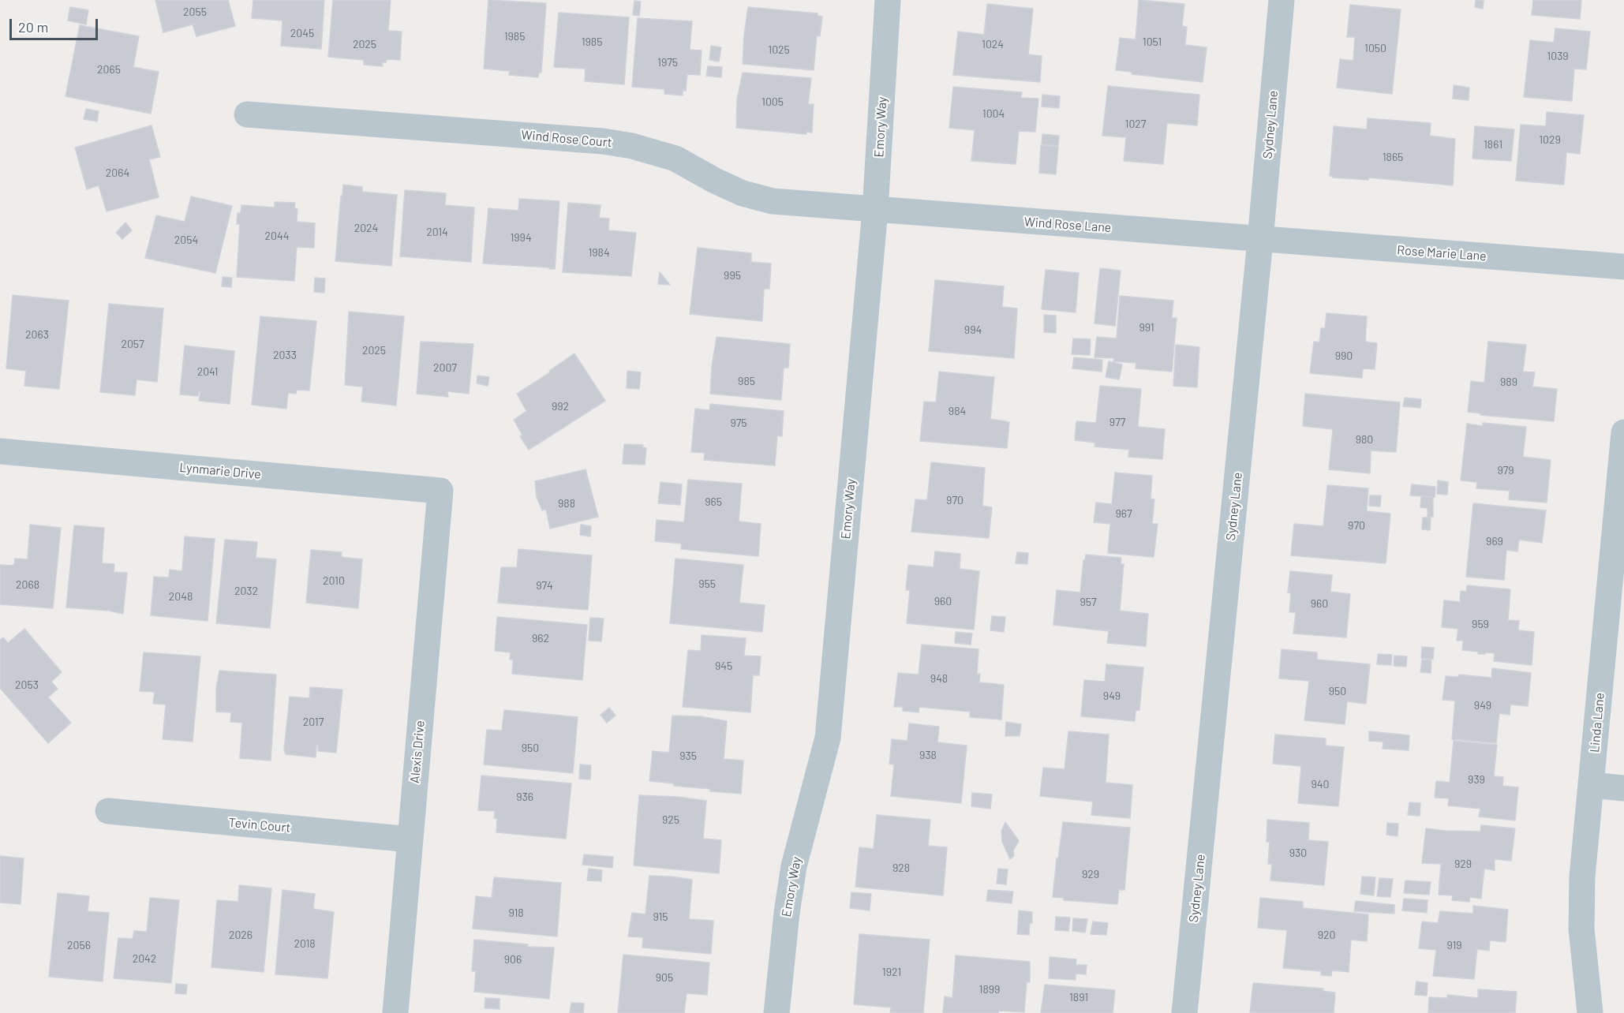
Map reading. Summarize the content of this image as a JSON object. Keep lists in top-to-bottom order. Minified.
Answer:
{"streets":{"street":["Sydney Lane","Emory Way","Wind Rose Court","Wind Rose Lane","Rose Marie Lane","Lynmarie Drive","Linda Lane","Alexis Drive","Tevin Court"]},"crossings":[["Sydney Lane","Wind Rose Lane"],["Sydney Lane","Rose Marie Lane"],["Emory Way","Wind Rose Court"],["Emory Way","Wind Rose Lane"],["Wind Rose Court","Wind Rose Lane"],["Wind Rose Lane","Rose Marie Lane"],["Lynmarie Drive","Alexis Drive"],["Alexis Drive","Tevin Court"]],"house_numbers":["2055","2045","1985","1985","1051","2025","1024","1050","1025","1039","1975","2065","1005","1004","1027","1029","1861","1865","2064","2024","2014","2044","1994","2054","1984","995","991","994","2063","2057","2025","2033","990","2007","2041","985","989","992","984","977","975","980","979","970","965","988","967","970","969","2010","955","2068","974","2032","2048","960","957","960","959","962","945","948","2053","950","949","949","2017","950","938","935","939","940","936","925","930","929","928","929","918","915","2026","920","2018","2056","919","2042","906","1921","905","1899","1891"],"scale_bar":"20 m"}
